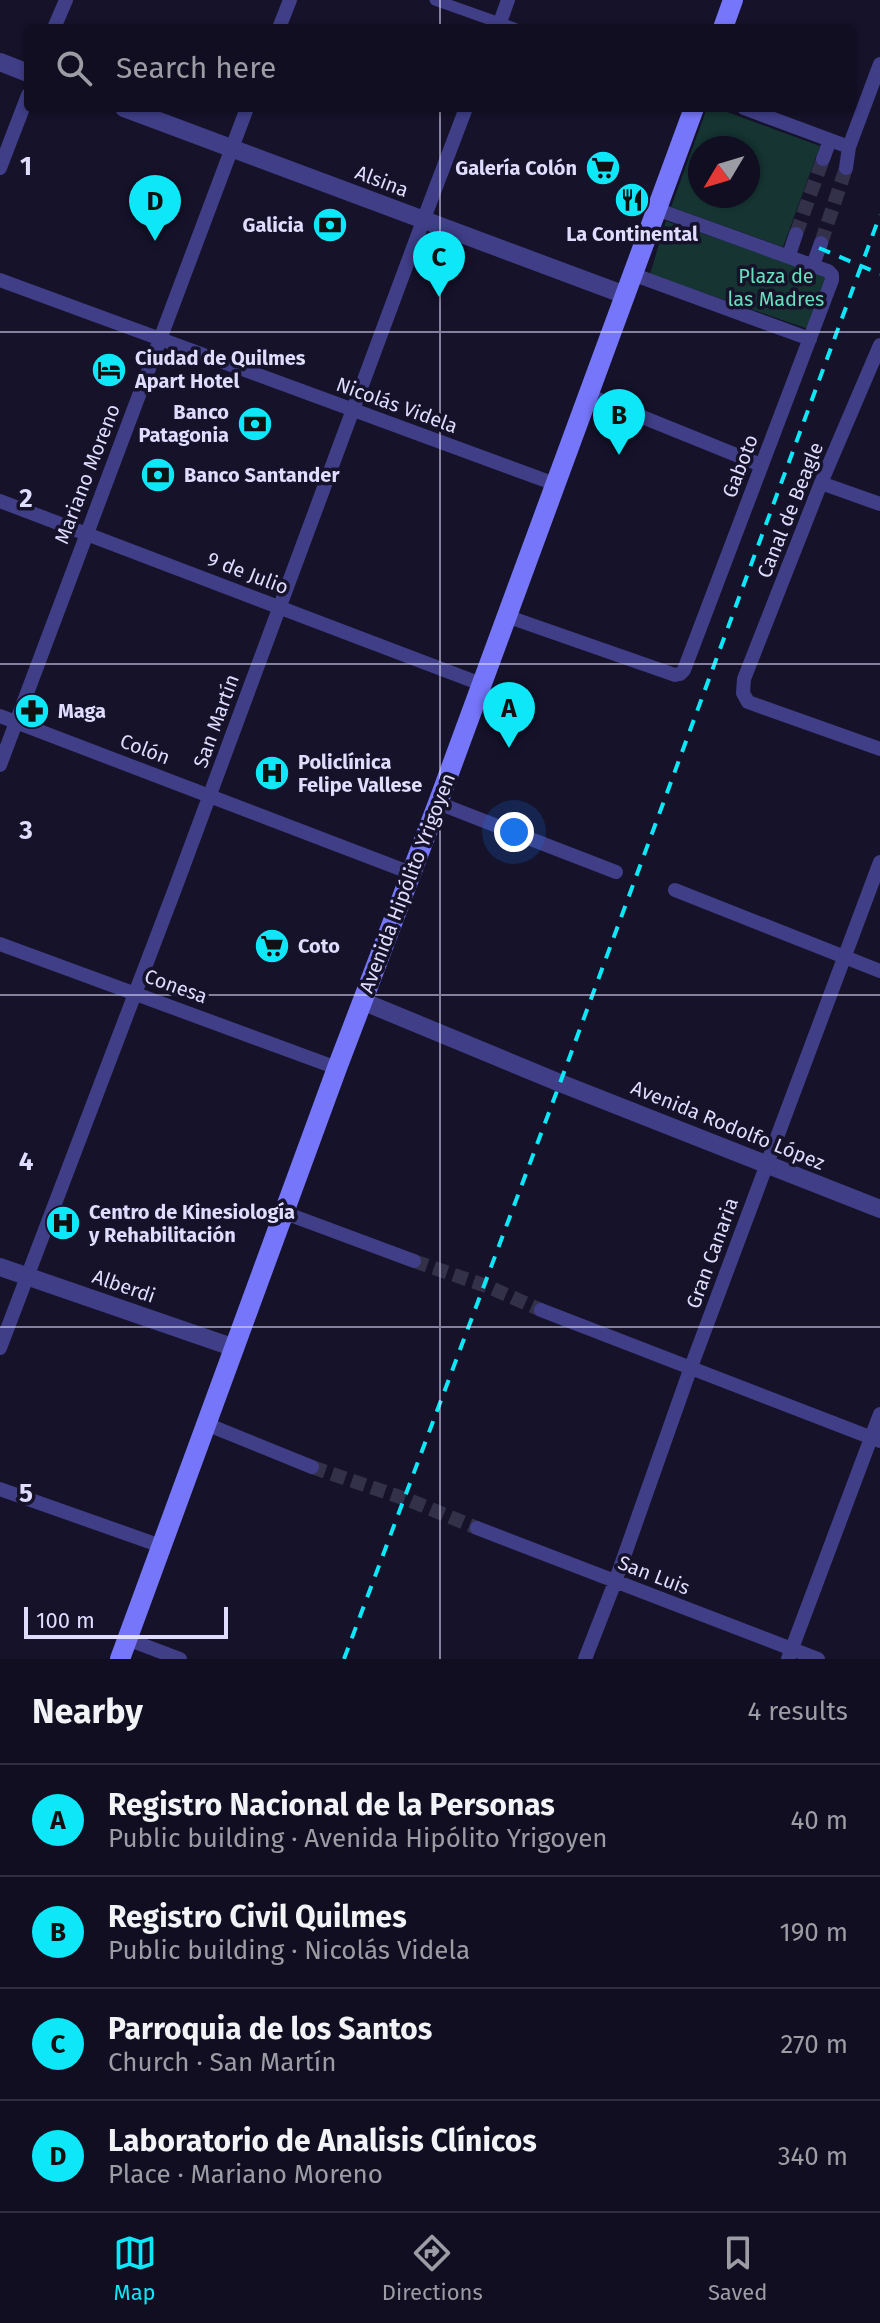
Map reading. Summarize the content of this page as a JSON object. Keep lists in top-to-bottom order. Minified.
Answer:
{"streets":{"main road":["Avenida Hipólito Yrigoyen"],"street":["Alsina","Nicolás Videla","Gaboto","Mariano Moreno","Canal de Beagle","9 de Julio","San Martín","Colón","Conesa","Avenida Rodolfo López","Gran Canaria","Alberdi","San Luis"]},"crossings":[["Alsina","Mariano Moreno"],["Alsina","San Martín"],["Alsina","Avenida Hipólito Yrigoyen"],["Nicolás Videla","Mariano Moreno"],["Nicolás Videla","San Martín"],["Nicolás Videla","Avenida Hipólito Yrigoyen"],["Gaboto","Avenida Hipólito Yrigoyen"],["Mariano Moreno","9 de Julio"],["Mariano Moreno","Colón"],["9 de Julio","San Martín"],["9 de Julio","Avenida Hipólito Yrigoyen"],["San Martín","Colón"],["San Martín","Conesa"],["San Martín","Alberdi"],["Colón","Avenida Hipólito Yrigoyen"],["Avenida Hipólito Yrigoyen","Conesa"],["Avenida Hipólito Yrigoyen","Avenida Rodolfo López"],["Avenida Hipólito Yrigoyen","Alberdi"],["Avenida Rodolfo López","Gran Canaria"],["Gran Canaria","San Luis"]],"parks":["Plaza de las Madres"],"places":{"supermarket":["Galería Colón","Coto"],"restaurant":["La Continental"],"bank":["Galicia","Banco Patagonia","Banco Santander"],"hotel":["Ciudad de Quilmes Apart Hotel"],"pharmacy":["Maga"],"hospital":["Policlínica Felipe Vallese","Centro de Kinesiología y Rehabilitación"]},"scale_bar":"100 m","north":"bottom left","page":{"search":"Search here","pins":["D","C","B","A"],"scale":"100 m","heading":["Nearby","4 results"],"list":[{"mark":"A","name":"Registro Nacional de la Personas","note":"Public building · Avenida Hipólito Yrigoyen","value":"40 m"},{"mark":"B","name":"Registro Civil Quilmes","note":"Public building · Nicolás Videla","value":"190 m"},{"mark":"C","name":"Parroquia de los Santos","note":"Church · San Martín","value":"270 m"},{"mark":"D","name":"Laboratorio de Analisis Clínicos","note":"Place · Mariano Moreno","value":"340 m"}],"nav":["Map","Directions","Saved"]},"grid":{"rows":["1","2","3","4","5"]}}
